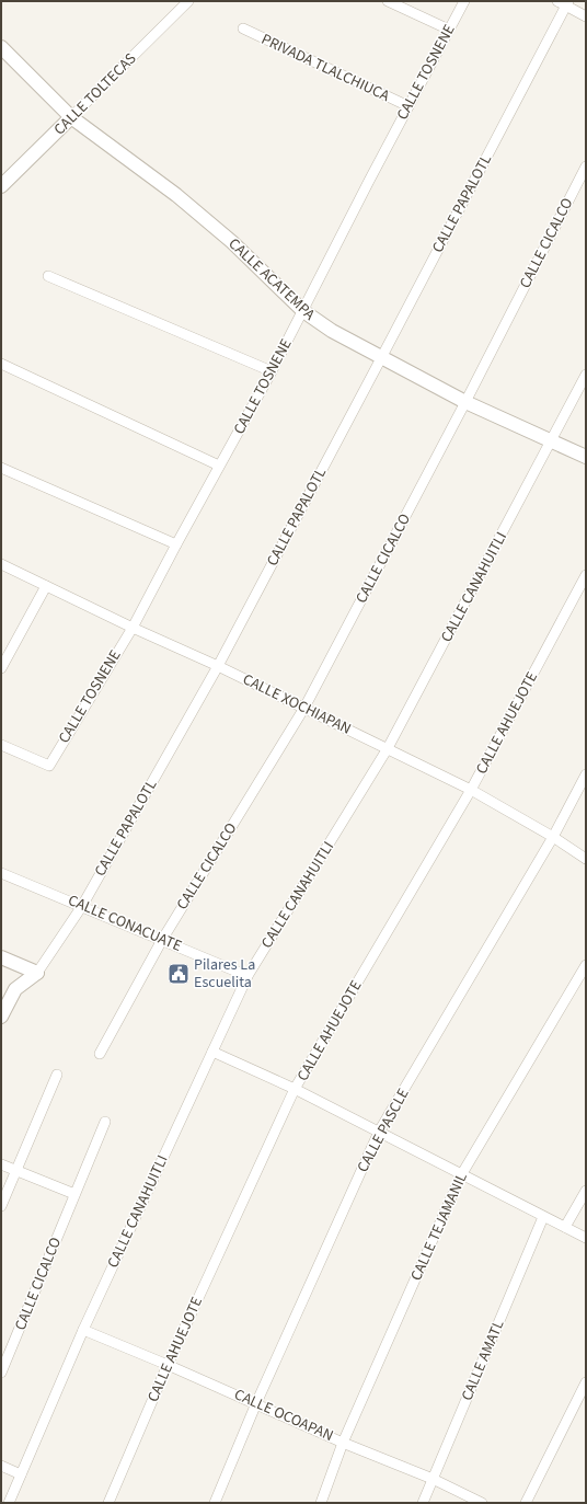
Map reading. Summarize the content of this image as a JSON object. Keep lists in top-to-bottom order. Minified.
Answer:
{"streets":{"street":["PRIVADA TLALCHIUCA","CALLE TOSNENE","CALLE TOLTECAS","CALLE PAPALOTL","CALLE CICALCO","CALLE ACATEMPA","CALLE CANAHUITLI","CALLE XOCHIAPAN","CALLE AHUEJOTE","CALLE CONACUATE","CALLE PASCLE","CALLE TEJAMANIL","CALLE AMATL","CALLE OCOAPAN"]},"crossings":[["PRIVADA TLALCHIUCA","CALLE TOSNENE"],["CALLE TOSNENE","CALLE ACATEMPA"],["CALLE TOSNENE","CALLE XOCHIAPAN"],["CALLE TOLTECAS","CALLE ACATEMPA"],["CALLE PAPALOTL","CALLE ACATEMPA"],["CALLE PAPALOTL","CALLE XOCHIAPAN"],["CALLE PAPALOTL","CALLE CONACUATE"],["CALLE CICALCO","CALLE ACATEMPA"],["CALLE CICALCO","CALLE XOCHIAPAN"],["CALLE CICALCO","CALLE CONACUATE"],["CALLE ACATEMPA","CALLE CANAHUITLI"],["CALLE CANAHUITLI","CALLE XOCHIAPAN"],["CALLE CANAHUITLI","CALLE CONACUATE"],["CALLE CANAHUITLI","CALLE OCOAPAN"],["CALLE XOCHIAPAN","CALLE AHUEJOTE"],["CALLE XOCHIAPAN","CALLE PASCLE"],["CALLE AHUEJOTE","CALLE OCOAPAN"],["CALLE PASCLE","CALLE OCOAPAN"],["CALLE TEJAMANIL","CALLE OCOAPAN"],["CALLE AMATL","CALLE OCOAPAN"]],"places":{"public building":["Pilares La Escuelita"]}}
